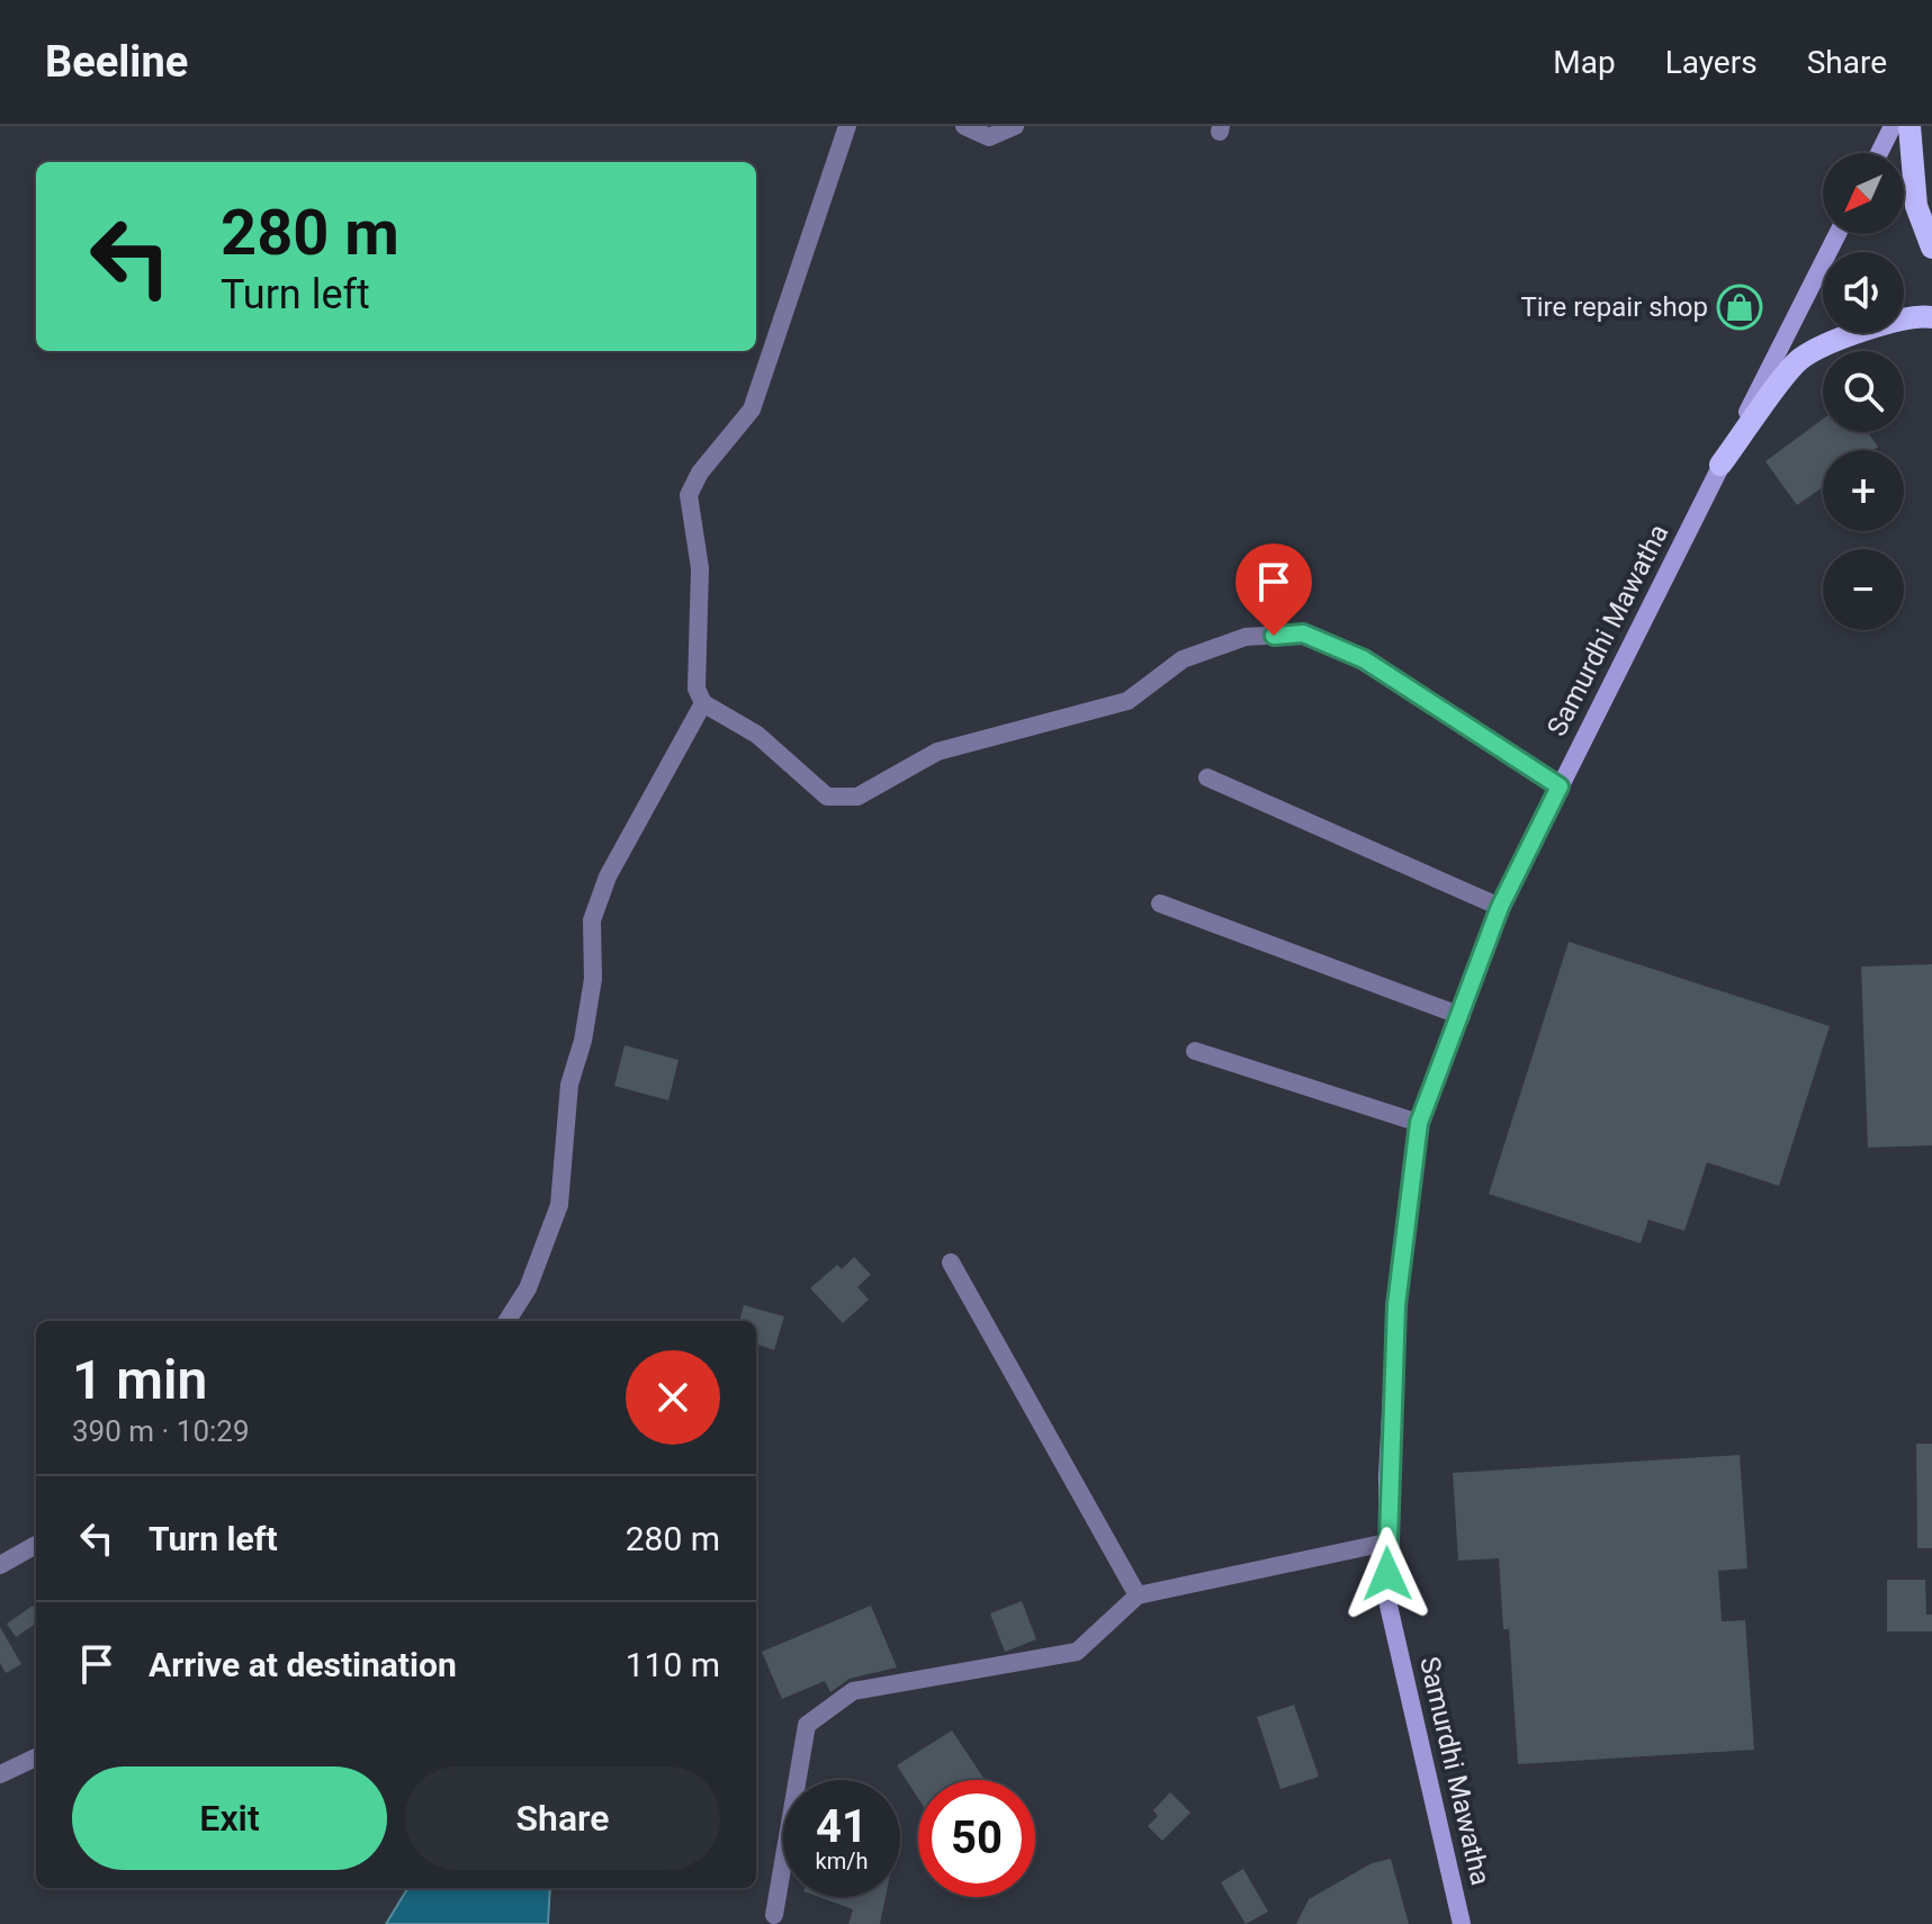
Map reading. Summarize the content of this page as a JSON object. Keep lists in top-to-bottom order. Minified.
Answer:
{"streets":{"main road":["Samurdhi Mawatha"]},"places":{"shop":["Tire repair shop"]},"north":"bottom left","page":{"header":"Beeline","nav":["Map","Layers","Share"],"map_buttons":["+","−"],"turn":["280 m","Turn left"],"heading":["1 min","390 m · 10:29"],"list":[{"name":"Turn left","value":"280 m"},{"name":"Arrive at destination","value":"110 m"}],"buttons":["Exit","Share"],"speed":"41 km/h","limit":"50"}}
